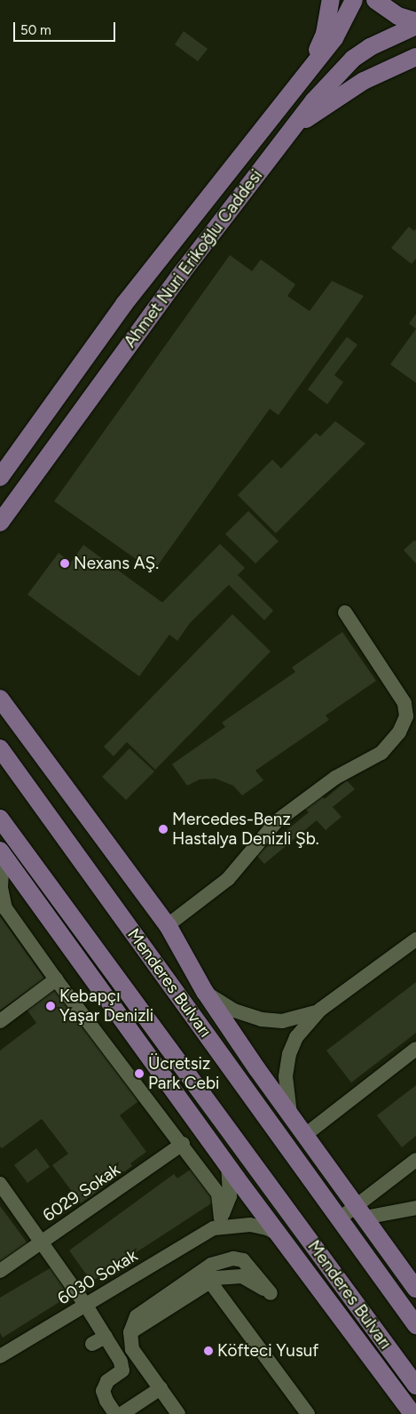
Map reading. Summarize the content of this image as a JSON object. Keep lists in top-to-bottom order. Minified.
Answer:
{"streets":{"main road":["Ahmet Nuri Erikoğlu Caddesi","Menderes Bulvarı"],"street":["6029 Sokak","6030 Sokak"]},"places":["Nexans AŞ.","Mercedes-Benz Hastalya Denizli Şb.","Kebapçı Yaşar Denizli","Ücretsiz Park Cebi","Köfteci Yusuf"],"scale_bar":"50 m"}
